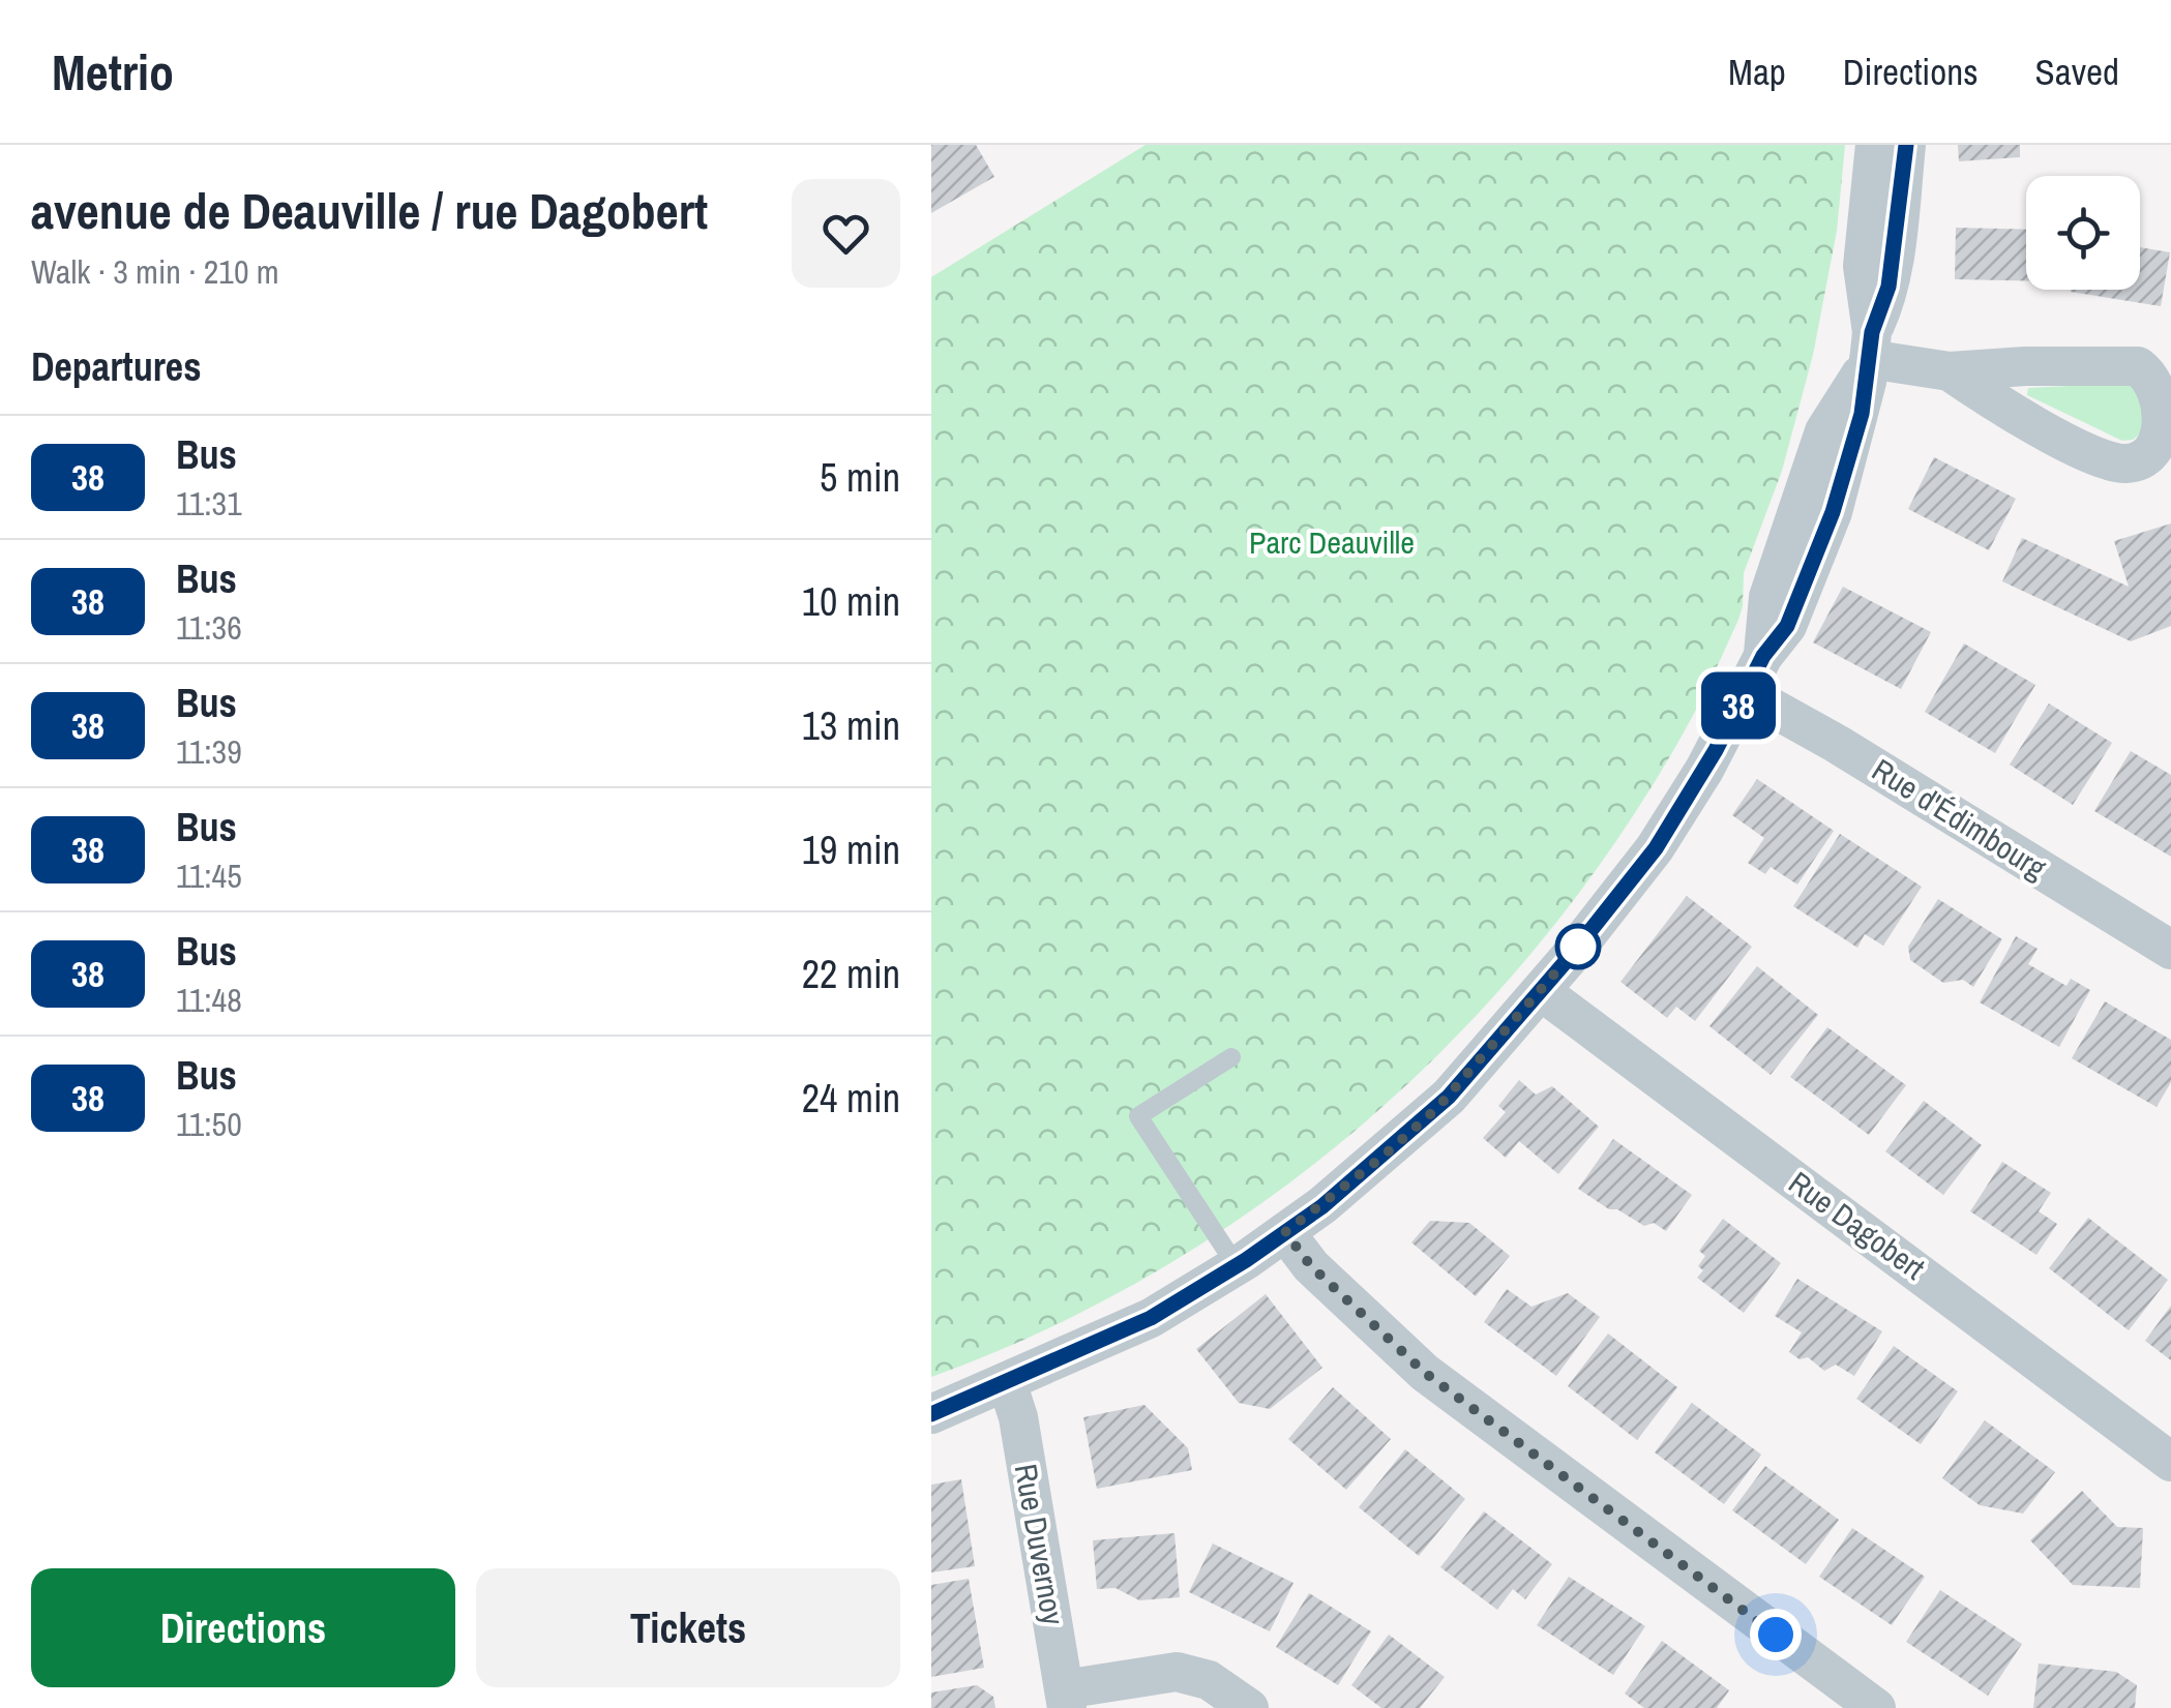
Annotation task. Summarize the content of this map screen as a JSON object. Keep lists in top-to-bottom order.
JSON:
{
  "streets": {
    "street": ["Rue d'Édimbourg", "Rue Dagobert", "Rue Duvernoy"]
  },
  "parks": ["Parc Deauville"],
  "lines": ["bus line 38"],
  "page": {
    "header": "Metrio",
    "nav": ["Map", "Directions", "Saved"],
    "heading": [
      ["avenue de Deauville / rue Dagobert", "Walk · 3 min · 210 m"],
      "Departures"
    ],
    "on_map": "38",
    "list": [
      {
        "mark": "38",
        "name": "Bus",
        "note": "11:31",
        "value": "5 min"
      },
      {
        "mark": "38",
        "name": "Bus",
        "note": "11:36",
        "value": "10 min"
      },
      {
        "mark": "38",
        "name": "Bus",
        "note": "11:39",
        "value": "13 min"
      },
      {
        "mark": "38",
        "name": "Bus",
        "note": "11:45",
        "value": "19 min"
      },
      {
        "mark": "38",
        "name": "Bus",
        "note": "11:48",
        "value": "22 min"
      },
      {
        "mark": "38",
        "name": "Bus",
        "note": "11:50",
        "value": "24 min"
      }
    ],
    "buttons": ["Directions", "Tickets"]
  }
}
